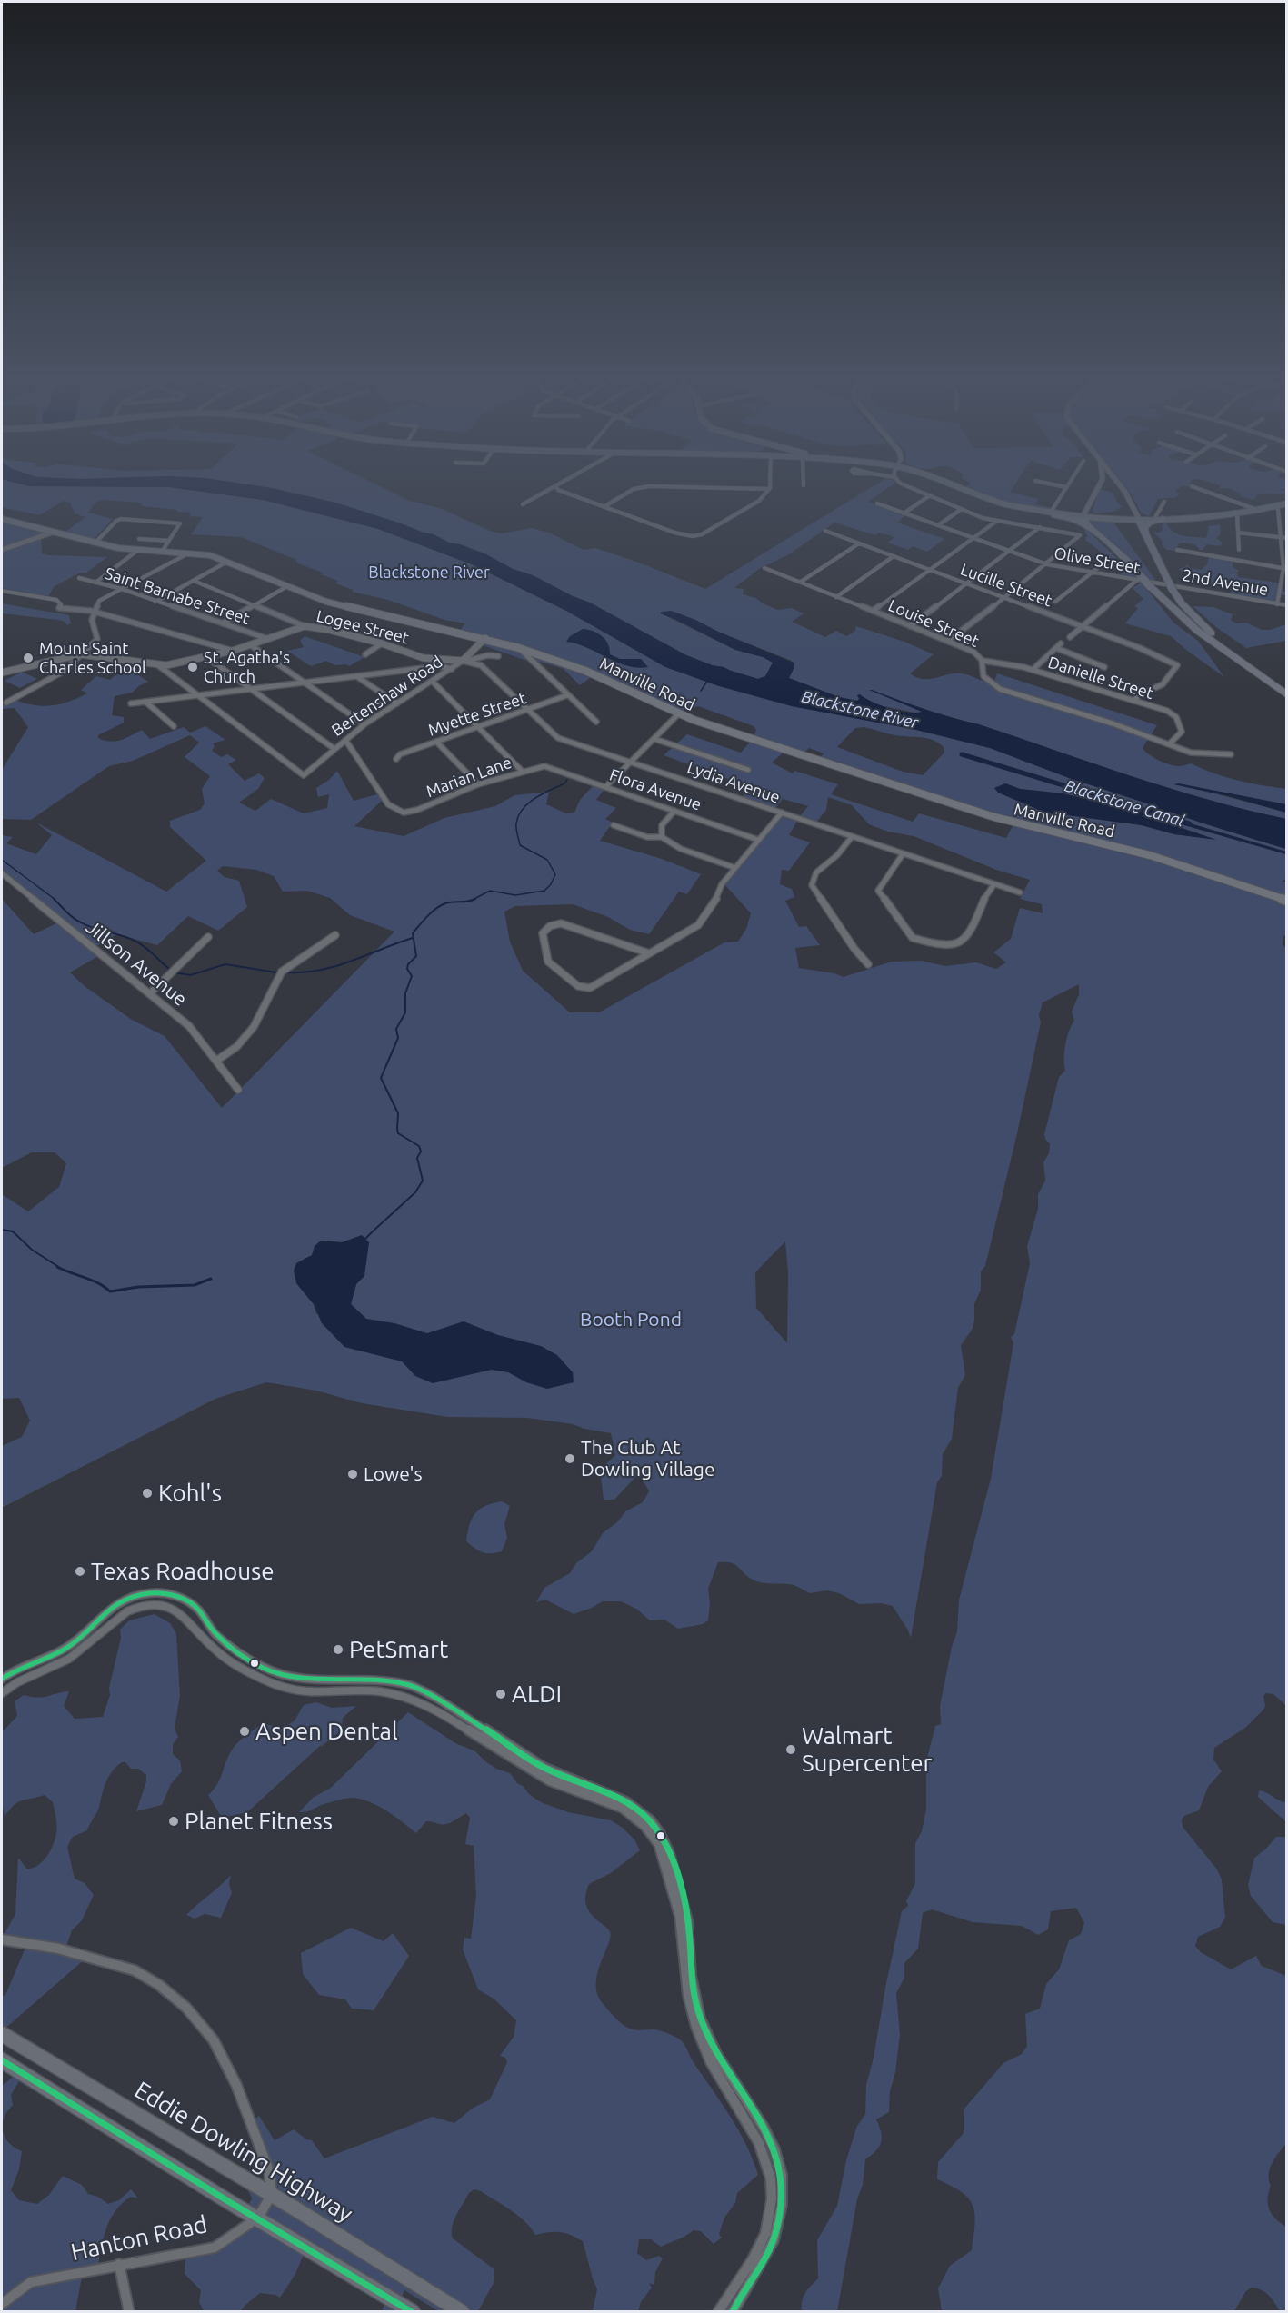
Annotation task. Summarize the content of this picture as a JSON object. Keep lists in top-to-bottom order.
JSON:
{
  "streets": {
    "main road": ["Manville Road", "Eddie Dowling Highway"],
    "street": [
      "Olive Street",
      "2nd Avenue",
      "Lucille Street",
      "Saint Barnabe Street",
      "Louise Street",
      "Logee Street",
      "Danielle Street",
      "Bertenshaw Road",
      "Myette Street",
      "Marian Lane",
      "Lydia Avenue",
      "Flora Avenue",
      "Jillson Avenue",
      "Hanton Road"
    ]
  },
  "crossings": [
    ["Olive Street", "2nd Avenue"],
    ["Lucille Street", "Danielle Street"],
    ["Saint Barnabe Street", "Logee Street"],
    ["Louise Street", "Danielle Street"],
    ["Logee Street", "Bertenshaw Road"],
    ["Logee Street", "Lydia Avenue"],
    ["Manville Road", "Bertenshaw Road"],
    ["Bertenshaw Road", "Marian Lane"],
    ["Bertenshaw Road", "Lydia Avenue"],
    ["Myette Street", "Lydia Avenue"],
    ["Marian Lane", "Flora Avenue"],
    ["Eddie Dowling Highway", "Hanton Road"]
  ],
  "water": ["Blackstone River", "Blackstone Canal"],
  "parks": ["Blackstone River", "Booth Pond"],
  "places": [
    "Mount Saint Charles School",
    "St. Agatha's Church",
    "The Club At Dowling Village",
    "Lowe's",
    "Kohl's",
    "Texas Roadhouse",
    "PetSmart",
    "ALDI",
    "Aspen Dental",
    "Walmart Supercenter",
    "Planet Fitness"
  ]
}
